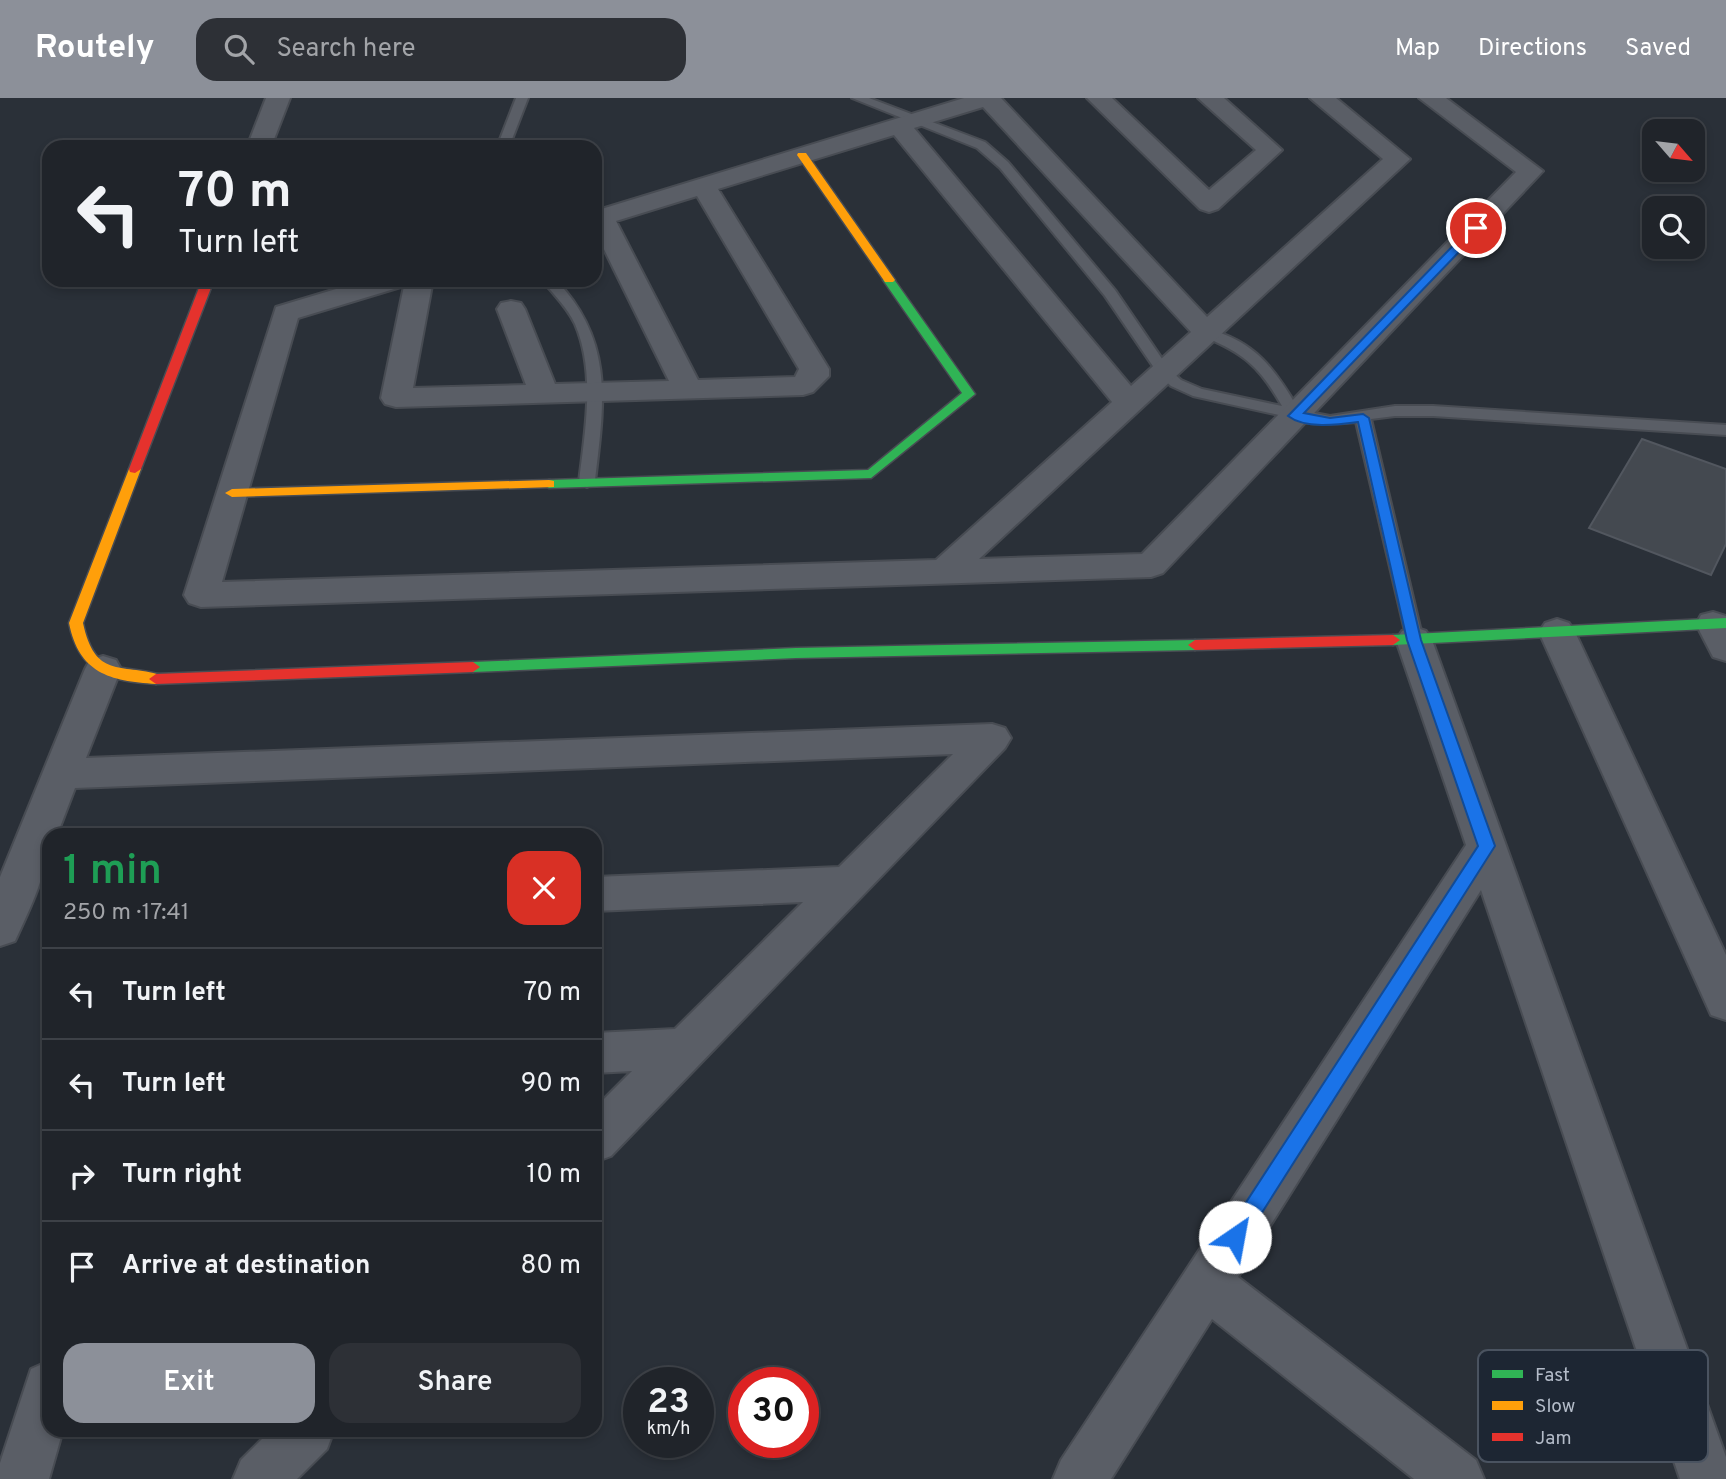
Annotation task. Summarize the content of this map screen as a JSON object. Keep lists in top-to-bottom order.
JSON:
{
  "legend": ["Fast", "Slow", "Jam"],
  "north": "bottom right",
  "page": {
    "header": "Routely",
    "search": "Search here",
    "nav": ["Map", "Directions", "Saved"],
    "turn": ["70 m", "Turn left"],
    "heading": ["1 min", "250 m · 17:41"],
    "list": [
      {
        "name": "Turn left",
        "value": "70 m"
      },
      {
        "name": "Turn left",
        "value": "90 m"
      },
      {
        "name": "Turn right",
        "value": "10 m"
      },
      {
        "name": "Arrive at destination",
        "value": "80 m"
      }
    ],
    "buttons": ["Exit", "Share"],
    "speed": "23 km/h",
    "limit": "30"
  }
}
